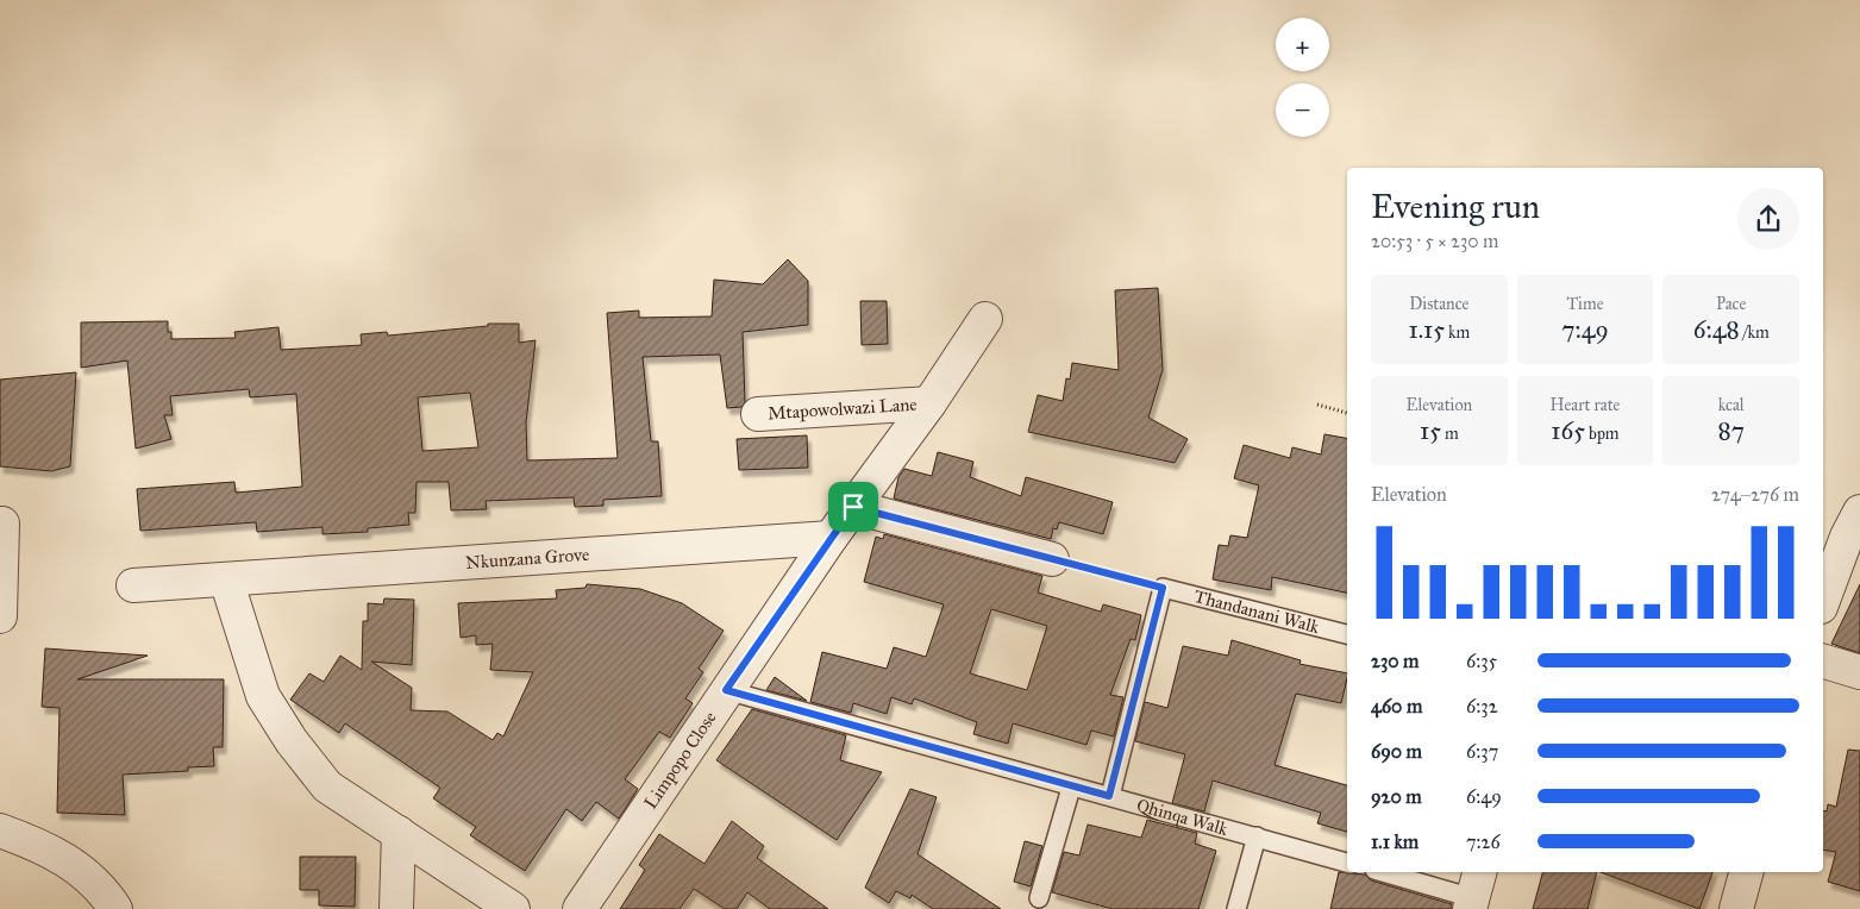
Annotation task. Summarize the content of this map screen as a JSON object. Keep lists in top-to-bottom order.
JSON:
{
  "streets": {
    "street": ["Mtapowolwazi Lane", "Nkunzana Grove", "Limpopo Close"],
    "lane": ["Thandanani Walk", "Qhinqa Walk"]
  },
  "crossings": [
    ["Mtapowolwazi Lane", "Limpopo Close"],
    ["Nkunzana Grove", "Limpopo Close"],
    ["Limpopo Close", "Qhinqa Walk"]
  ],
  "page": {
    "map_buttons": ["+", "−"],
    "heading": ["Evening run", "20:53 · 5 × 230 m"],
    "stats": [
      ["Distance", "1.15 km"],
      ["Time", "7:49"],
      ["Pace", "6:48 /km"],
      ["Elevation", "15 m"],
      ["Heart rate", "165 bpm"],
      ["kcal", "87"]
    ],
    "chart": ["Elevation", "274–276 m"],
    "list": [
      {
        "name": "230 m",
        "note": "6:35"
      },
      {
        "name": "460 m",
        "note": "6:32"
      },
      {
        "name": "690 m",
        "note": "6:37"
      },
      {
        "name": "920 m",
        "note": "6:49"
      },
      {
        "name": "1.1 km",
        "note": "7:26"
      }
    ]
  }
}
